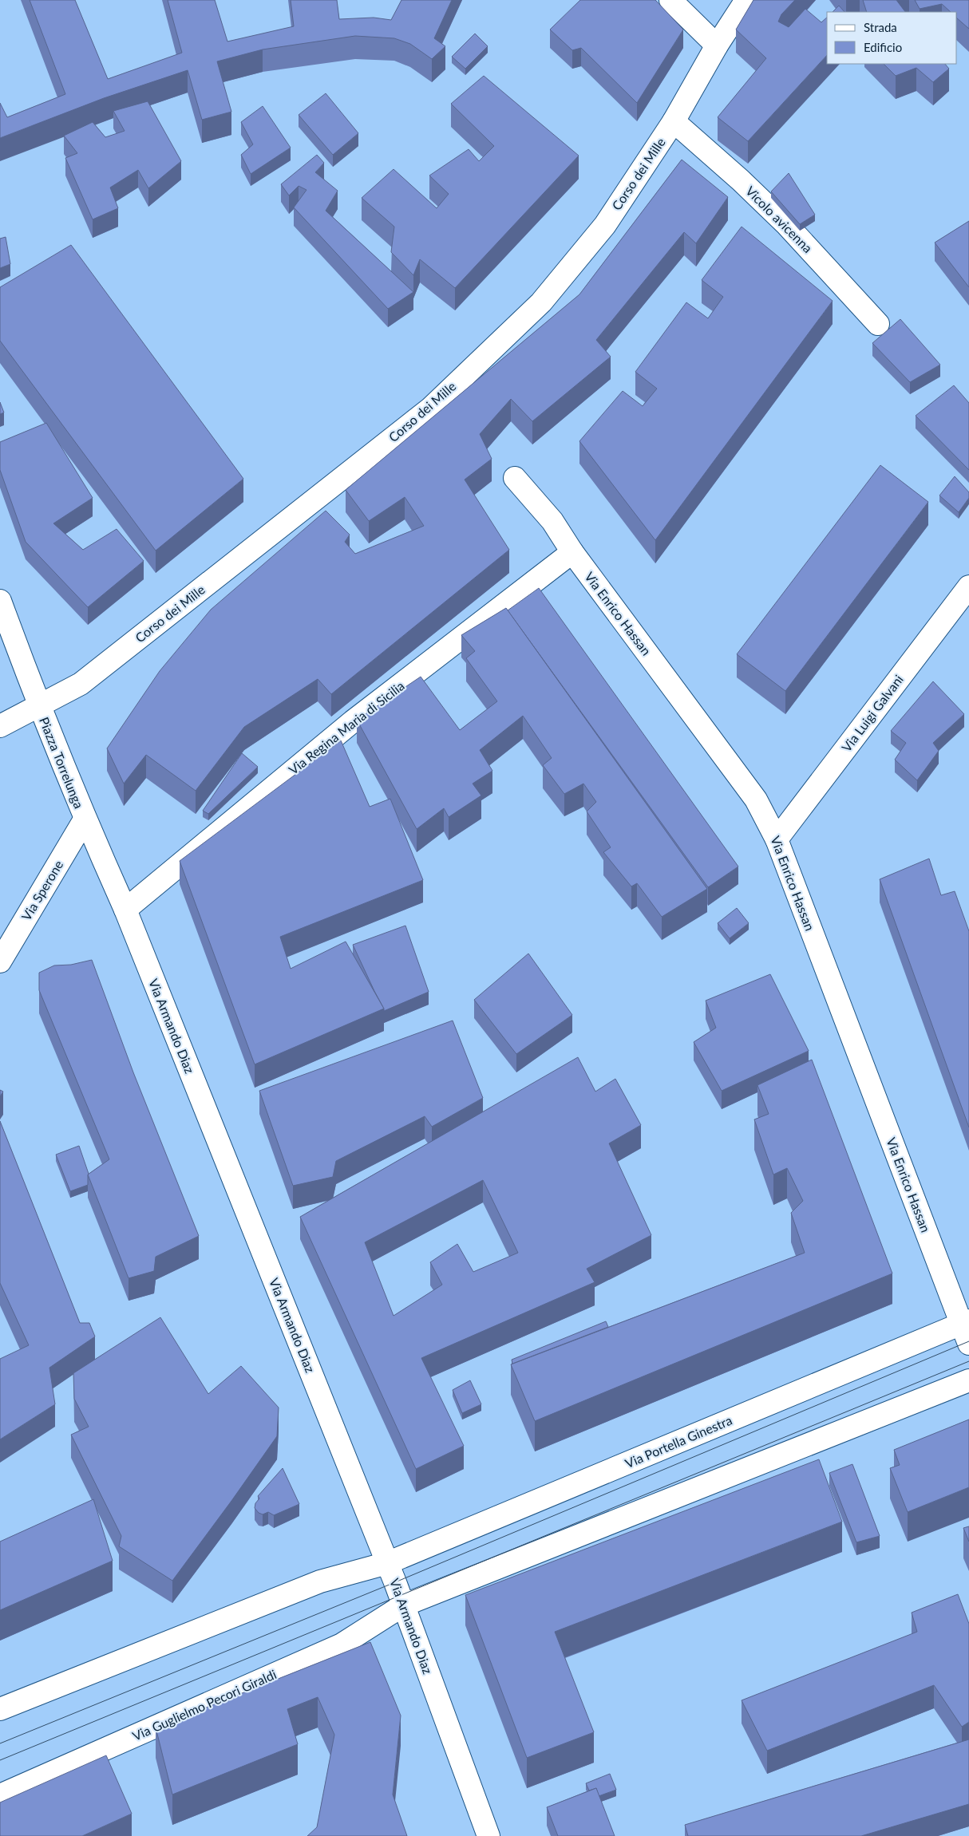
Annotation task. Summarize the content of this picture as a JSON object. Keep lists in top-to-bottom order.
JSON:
{
  "streets": {
    "street": [
      "Corso dei Mille",
      "Vicolo avicenna",
      "Via Enrico Hassan",
      "Via Luigi Galvani",
      "Via Regina Maria di Sicilia",
      "Piazza Torrelunga",
      "Via Sperone",
      "Via Armando Diaz",
      "Via Portella Ginestra",
      "Via Guglielmo Pecori Giraldi"
    ]
  },
  "crossings": [
    ["Corso dei Mille", "Vicolo avicenna"],
    ["Corso dei Mille", "Piazza Torrelunga"],
    ["Via Enrico Hassan", "Via Luigi Galvani"],
    ["Via Enrico Hassan", "Via Regina Maria di Sicilia"],
    ["Via Enrico Hassan", "Via Portella Ginestra"],
    ["Via Regina Maria di Sicilia", "Via Armando Diaz"],
    ["Piazza Torrelunga", "Via Sperone"],
    ["Piazza Torrelunga", "Via Armando Diaz"],
    ["Via Sperone", "Via Armando Diaz"],
    ["Via Armando Diaz", "Via Portella Ginestra"],
    ["Via Armando Diaz", "Via Guglielmo Pecori Giraldi"]
  ],
  "legend": ["Strada", "Edificio"]
}
